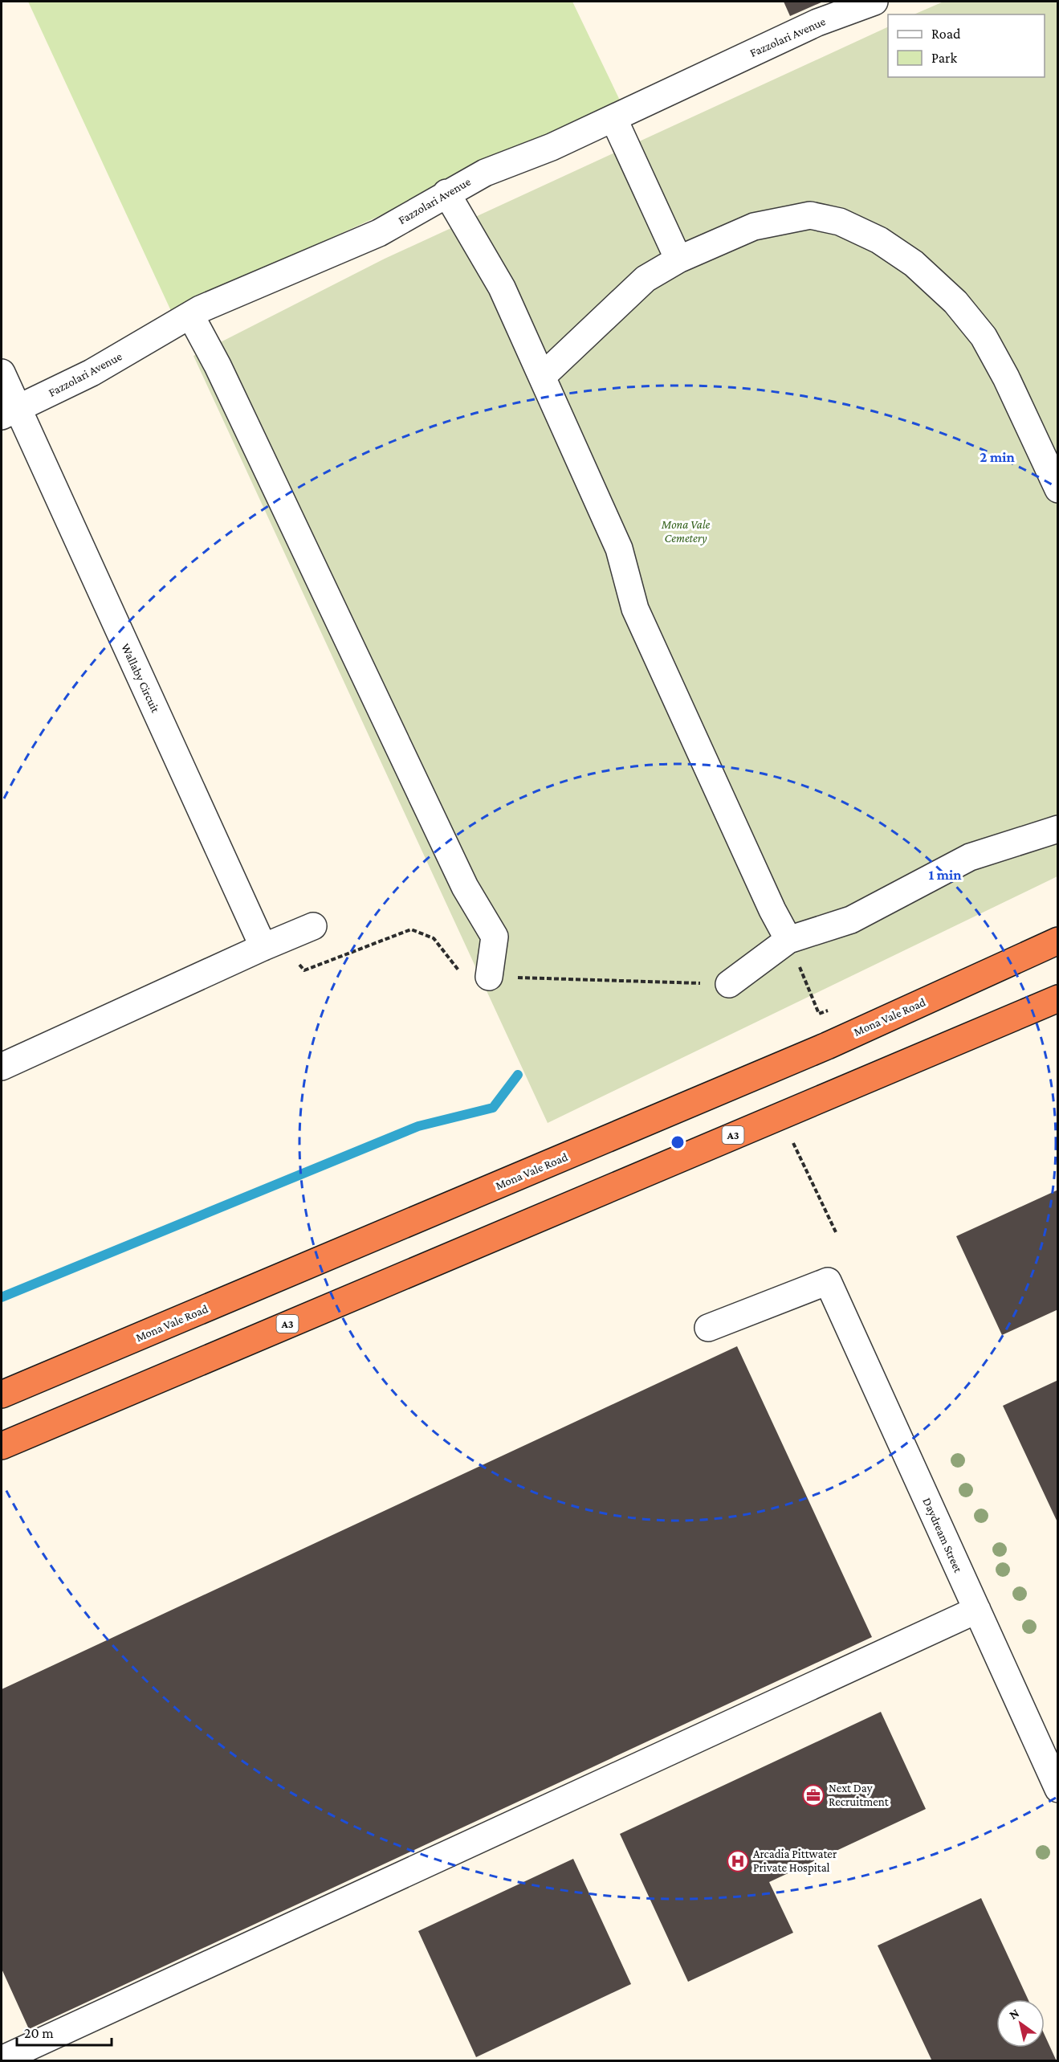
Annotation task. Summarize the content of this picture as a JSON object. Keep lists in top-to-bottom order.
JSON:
{
  "streets": {
    "highway": ["Mona Vale Road", "A3"],
    "street": ["Fazzolari Avenue", "Wallaby Circuit", "Daydream Street"]
  },
  "crossings": [
    ["Fazzolari Avenue", "Wallaby Circuit"]
  ],
  "parks": ["Mona Vale Cemetery"],
  "places": {
    "office": ["Next Day Recruitment"],
    "hospital": ["Arcadia Pittwater Private Hospital"]
  },
  "legend": ["Road", "Park"],
  "scale_bar": "20 m",
  "north": "top left",
  "rings": ["2 min", "1 min"]
}
